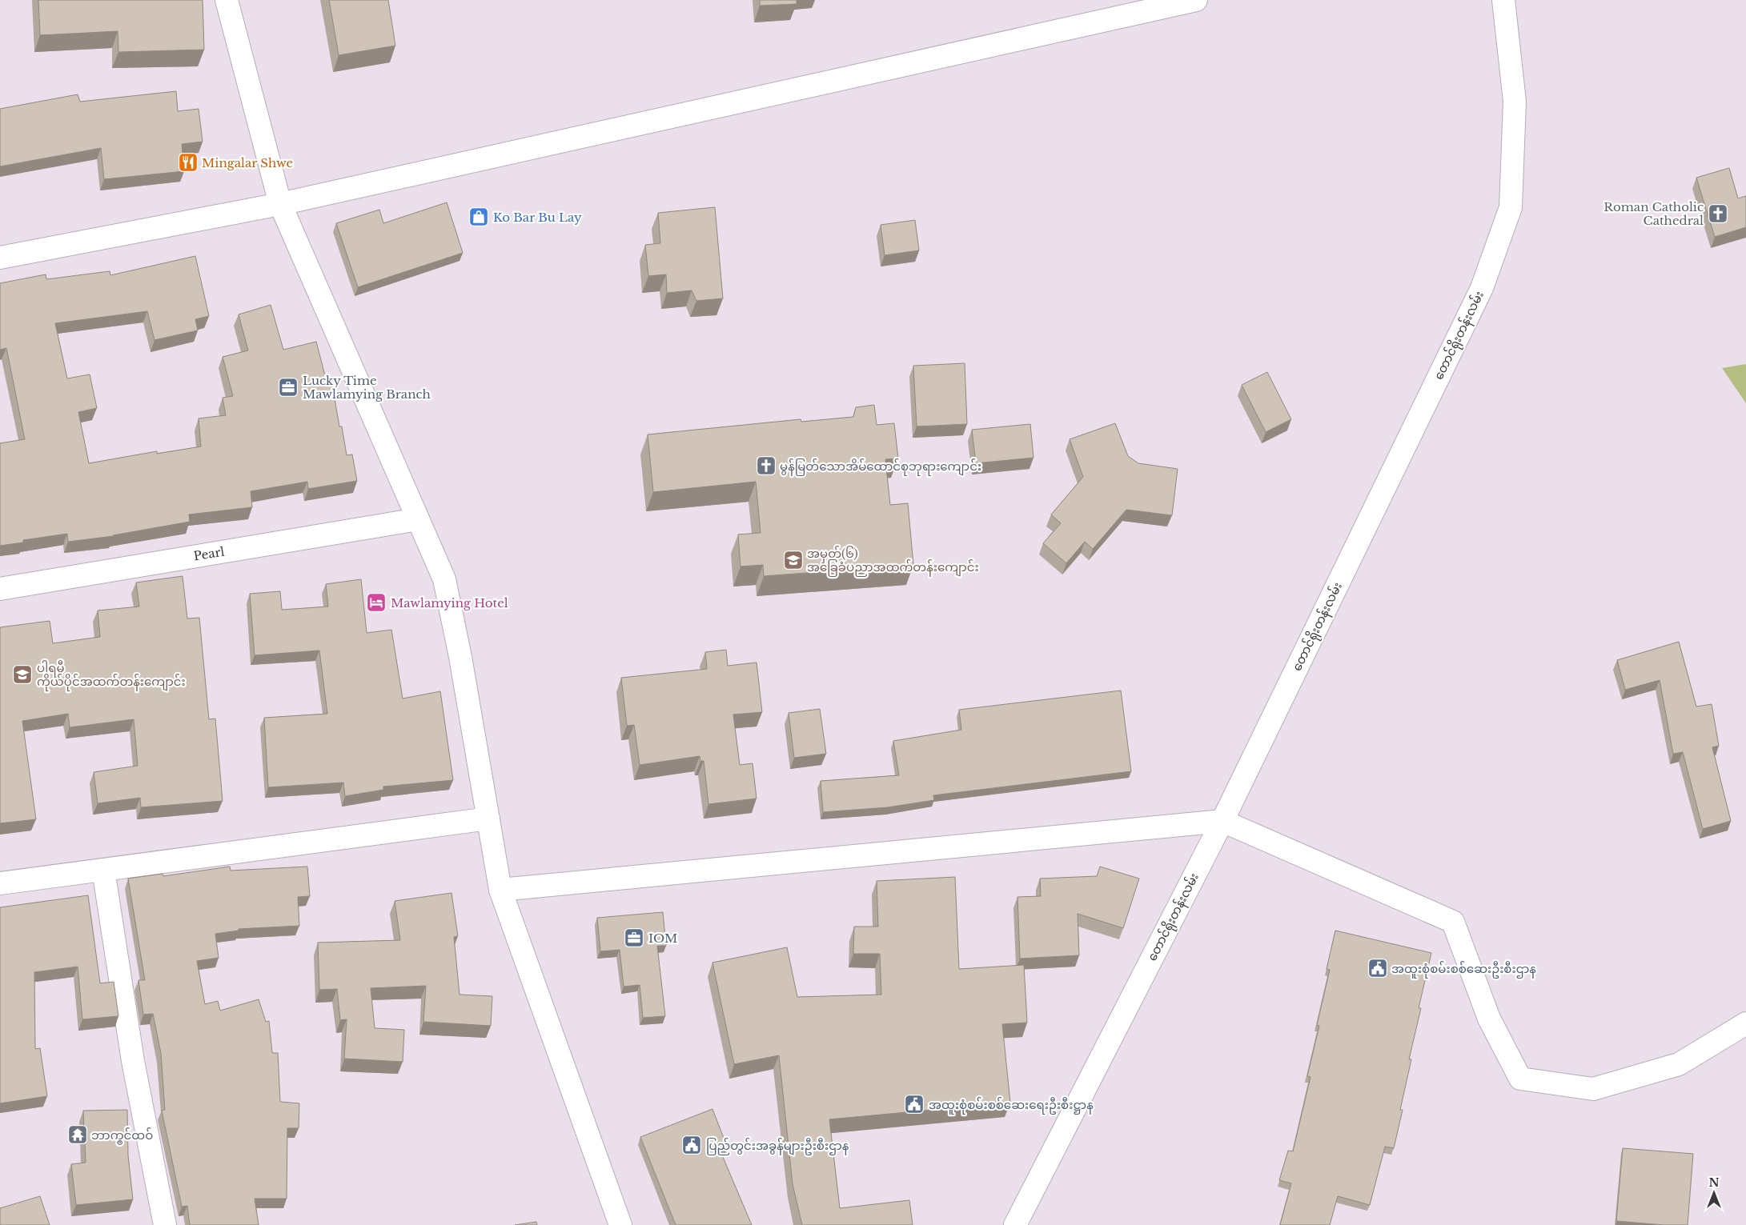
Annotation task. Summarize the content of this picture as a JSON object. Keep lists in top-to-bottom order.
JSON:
{
  "streets": {
    "street": ["တောင်ရိုးတန်းလမ်း", "Pearl"]
  },
  "places": {
    "restaurant": ["Mingalar Shwe"],
    "church": ["Roman Catholic Cathedral", "မွန်မြတ်သောအိမ်ထောင်စုဘုရားကျောင်း"],
    "shop": ["Ko Bar Bu Lay"],
    "office": ["Lucky Time Mawlamying Branch", "IOM"],
    "school or university": ["အမှတ်(၆) အခြေခံပညာအထက်တန်းကျောင်း", "ပါရမီ ကိုယ်ပိုင်အထက်တန်းကျောင်း"],
    "hotel": ["Mawlamying Hotel"],
    "public building": ["အထူးစုံစမ်းစစ်ဆေးဦးစီးဌာန", "အထူးစုံစမ်းစစ်ဆေးရေးဦးစီးဋ္ဌာန", "ပြည်တွင်းအခွန်များဦးစီးဌာန"],
    "temple": ["ဘာက္ၜၚ်ထဝ်"]
  },
  "north": "top"
}
